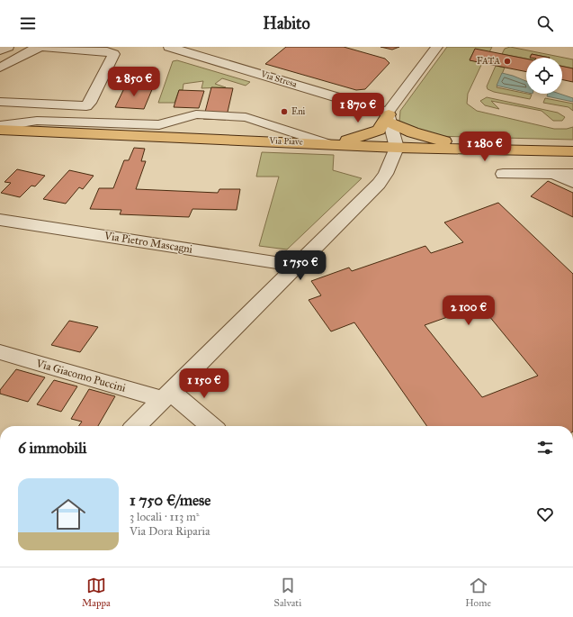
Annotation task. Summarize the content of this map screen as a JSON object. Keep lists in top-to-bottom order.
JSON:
{
  "streets": {
    "main road": ["Via Piave"],
    "street": ["Via Stresa", "Via Pietro Mascagni", "Via Giacomo Puccini"]
  },
  "places": ["FATA", "Eni"],
  "page": {
    "header": "Habito",
    "price": [
      "2 850 €",
      "1 870 €",
      "1 280 €",
      "1 750 €",
      "2 100 €",
      "1 150 €"
    ],
    "heading": "6 immobili",
    "list": [
      {
        "name": "1 750 €/mese",
        "note": "3 locali · 113 m² · Via Dora Riparia"
      }
    ],
    "tabs": ["Mappa", "Salvati", "Home"]
  }
}
